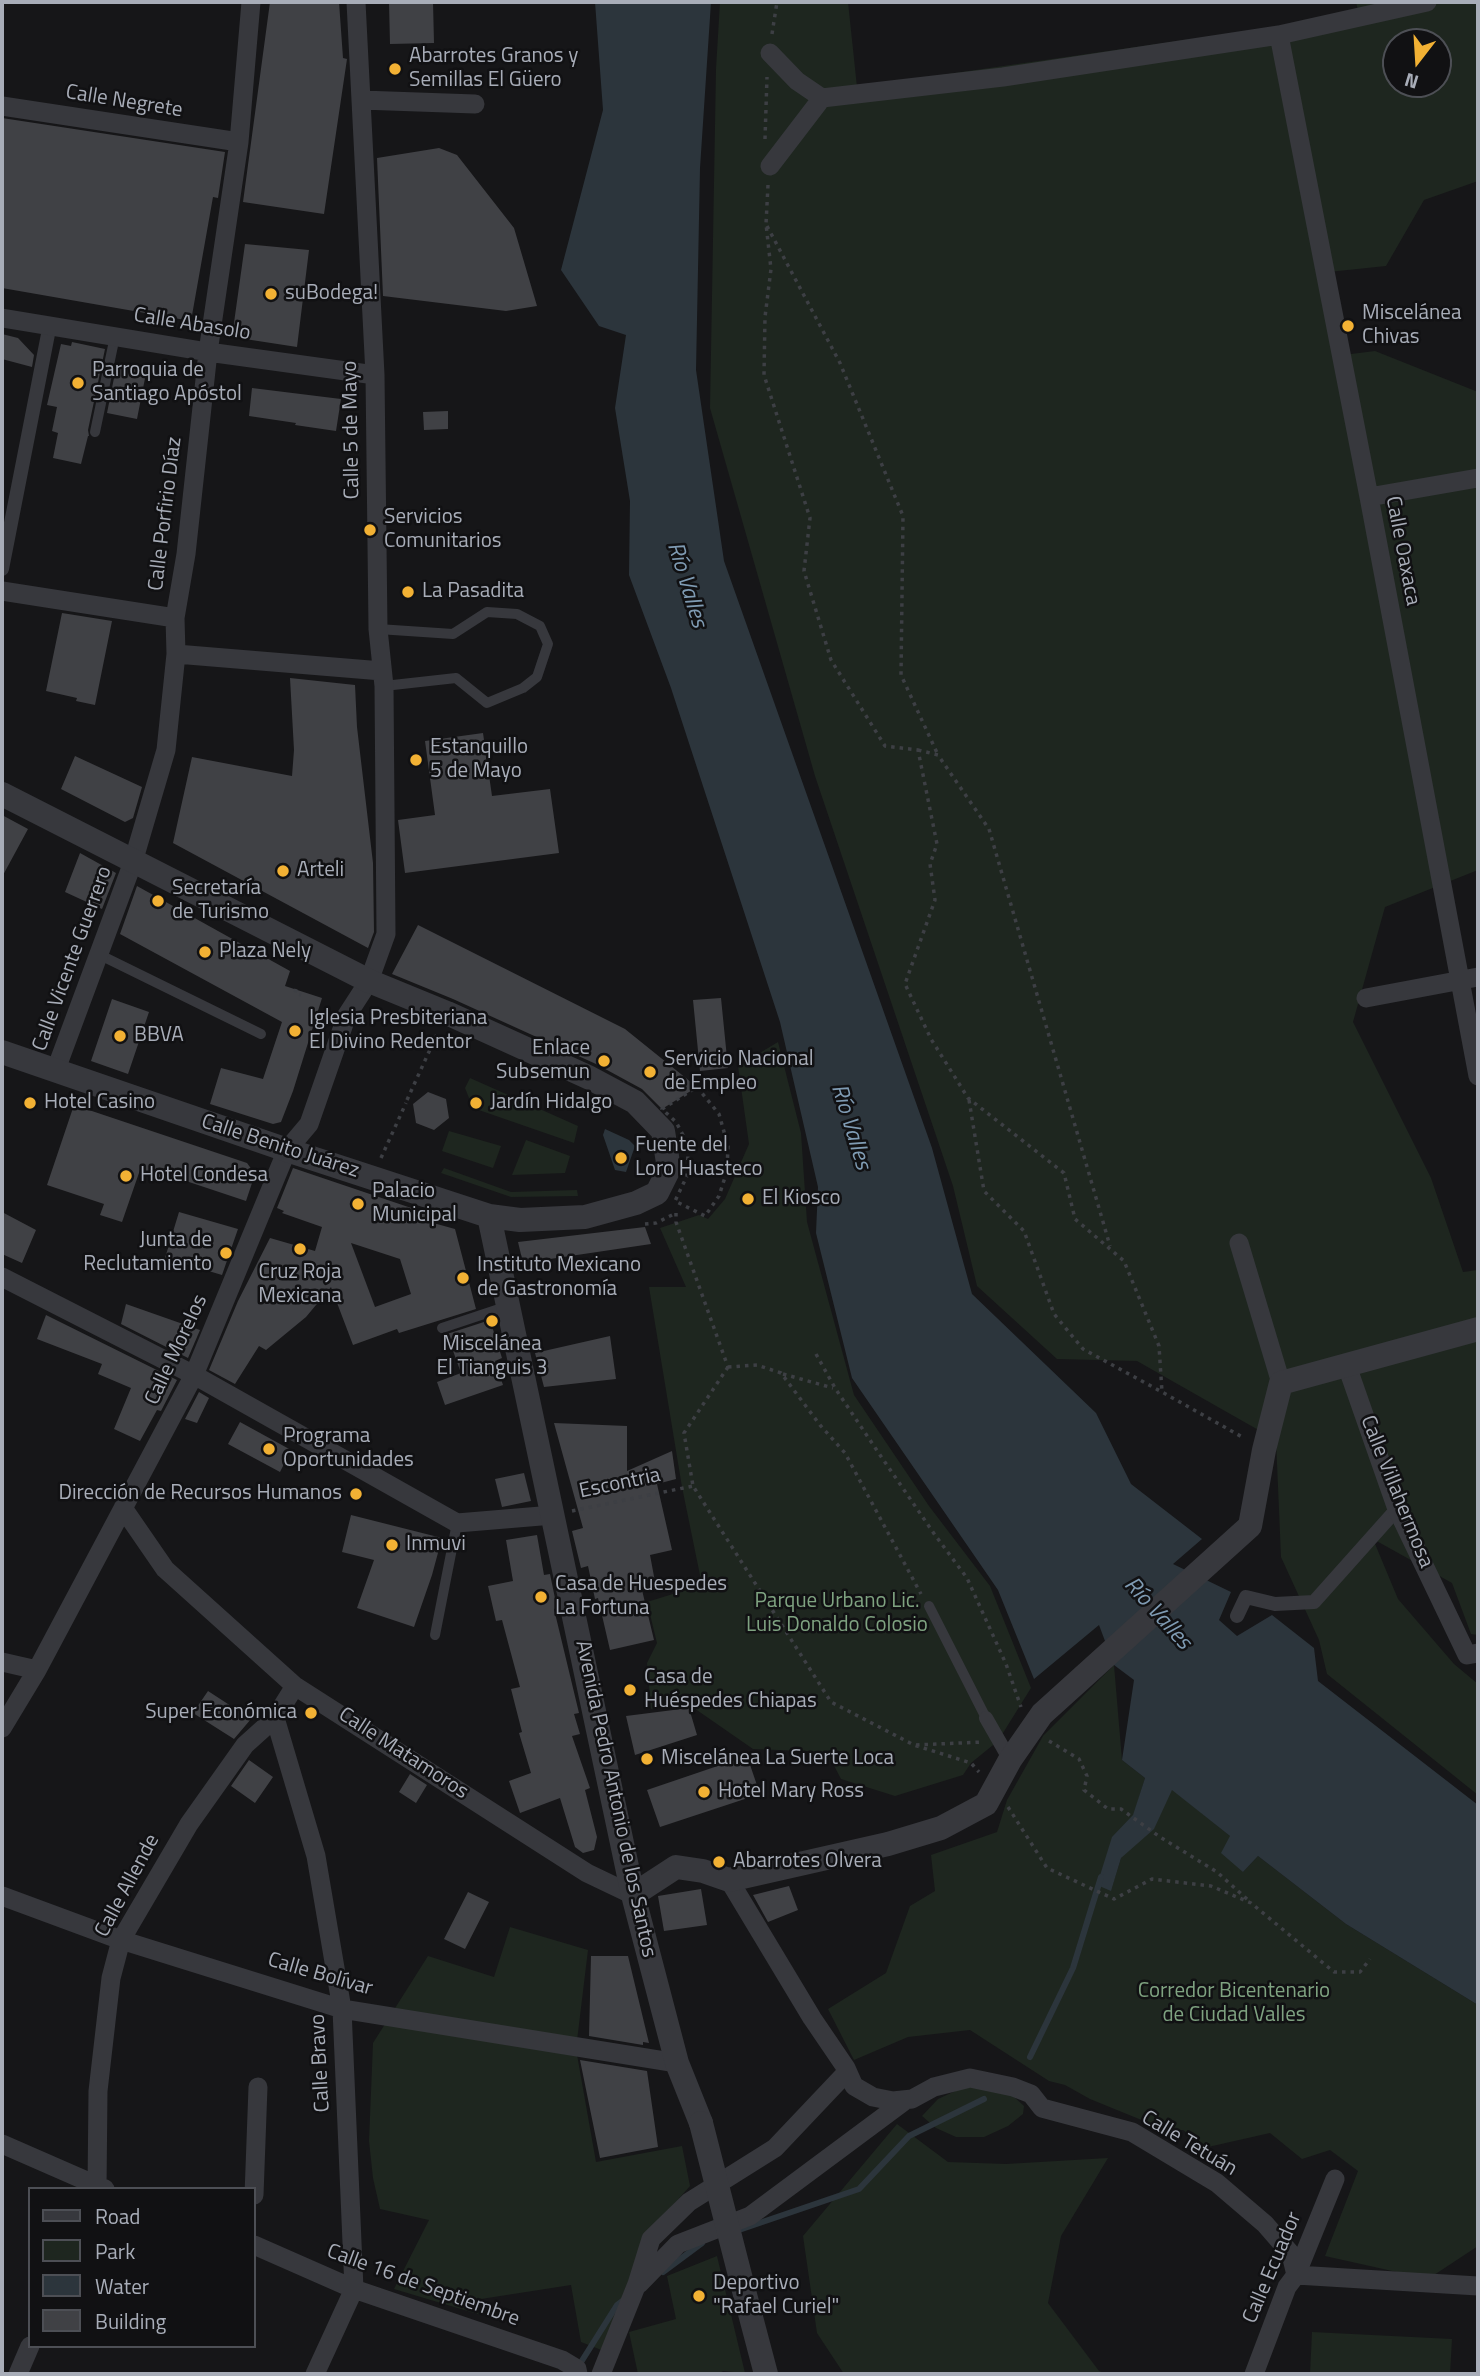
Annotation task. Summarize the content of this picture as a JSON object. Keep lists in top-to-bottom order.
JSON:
{
  "streets": {
    "street": [
      "Calle Negrete",
      "Calle Abasolo",
      "Calle 5 de Mayo",
      "Calle Porfirio Díaz",
      "Calle Oaxaca",
      "Calle Vicente Guerrero",
      "Calle Benito Juárez",
      "Calle Morelos",
      "Calle Villahermosa",
      "Calle Matamoros",
      "Avenida Pedro Antonio de los Santos",
      "Calle Allende",
      "Calle Bolívar",
      "Calle Bravo",
      "Calle Tetuán",
      "Calle Ecuador",
      "Calle 16 de Septiembre"
    ],
    "path": ["Escontria"]
  },
  "crossings": [
    ["Calle Negrete", "Calle Porfirio Díaz"],
    ["Calle Abasolo", "Calle 5 de Mayo"],
    ["Calle Abasolo", "Calle Porfirio Díaz"],
    ["Calle 5 de Mayo", "Calle Benito Juárez"],
    ["Calle 5 de Mayo", "Calle Morelos"],
    ["Calle Porfirio Díaz", "Calle Vicente Guerrero"],
    ["Calle Vicente Guerrero", "Calle Benito Juárez"],
    ["Calle Benito Juárez", "Calle Morelos"],
    ["Calle Benito Juárez", "Avenida Pedro Antonio de los Santos"],
    ["Calle Morelos", "Calle Matamoros"],
    ["Escontria", "Avenida Pedro Antonio de los Santos"],
    ["Calle Matamoros", "Avenida Pedro Antonio de los Santos"],
    ["Calle Matamoros", "Calle Allende"],
    ["Avenida Pedro Antonio de los Santos", "Calle Bolívar"],
    ["Calle Allende", "Calle Bolívar"],
    ["Calle Allende", "Calle Bravo"],
    ["Calle Bolívar", "Calle Bravo"],
    ["Calle Bravo", "Calle 16 de Septiembre"],
    ["Calle Tetuán", "Calle Ecuador"]
  ],
  "water": ["Río Valles"],
  "parks": ["Parque Urbano Lic. Luis Donaldo Colosio", "Corredor Bicentenario de Ciudad Valles"],
  "places": [
    "Abarrotes Granos y Semillas El Güero",
    "suBodega!",
    "Miscelánea Chivas",
    "Parroquia de Santiago Apóstol",
    "Servicios Comunitarios",
    "La Pasadita",
    "Estanquillo 5 de Mayo",
    "Arteli",
    "Secretaría de Turismo",
    "Plaza Nely",
    "Iglesia Presbiteriana El Divino Redentor",
    "BBVA",
    "Enlace Subsemun",
    "Servicio Nacional de Empleo",
    "Hotel Casino",
    "Jardín Hidalgo",
    "Fuente del Loro Huasteco",
    "Hotel Condesa",
    "El Kiosco",
    "Palacio Municipal",
    "Cruz Roja Mexicana",
    "Junta de Reclutamiento",
    "Instituto Mexicano de Gastronomía",
    "Miscelánea El Tianguis 3",
    "Programa Oportunidades",
    "Dirección de Recursos Humanos",
    "Inmuvi",
    "Casa de Huespedes La Fortuna",
    "Casa de Huéspedes Chiapas",
    "Super Económica",
    "Miscelánea La Suerte Loca",
    "Hotel Mary Ross",
    "Abarrotes Olvera",
    "Deportivo \"Rafael Curiel\""
  ],
  "legend": [
    "Road",
    "Park",
    "Water",
    "Building"
  ],
  "north": "bottom"
}
